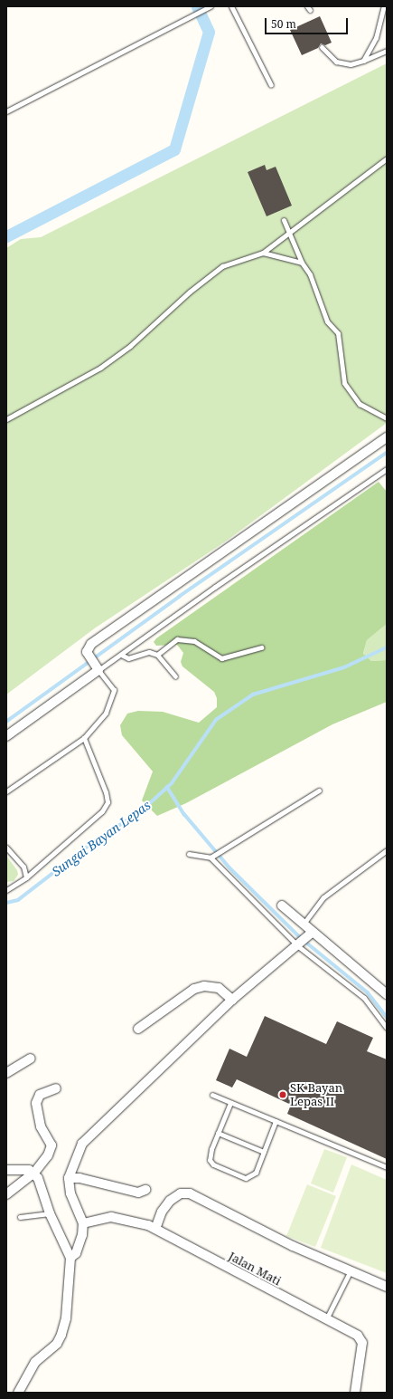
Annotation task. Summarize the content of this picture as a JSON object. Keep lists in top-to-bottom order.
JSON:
{
  "streets": {
    "street": ["Jalan Mati"]
  },
  "water": ["Sungai Bayan Lepas"],
  "places": ["SK Bayan Lepas II"],
  "scale_bar": "50 m"
}
